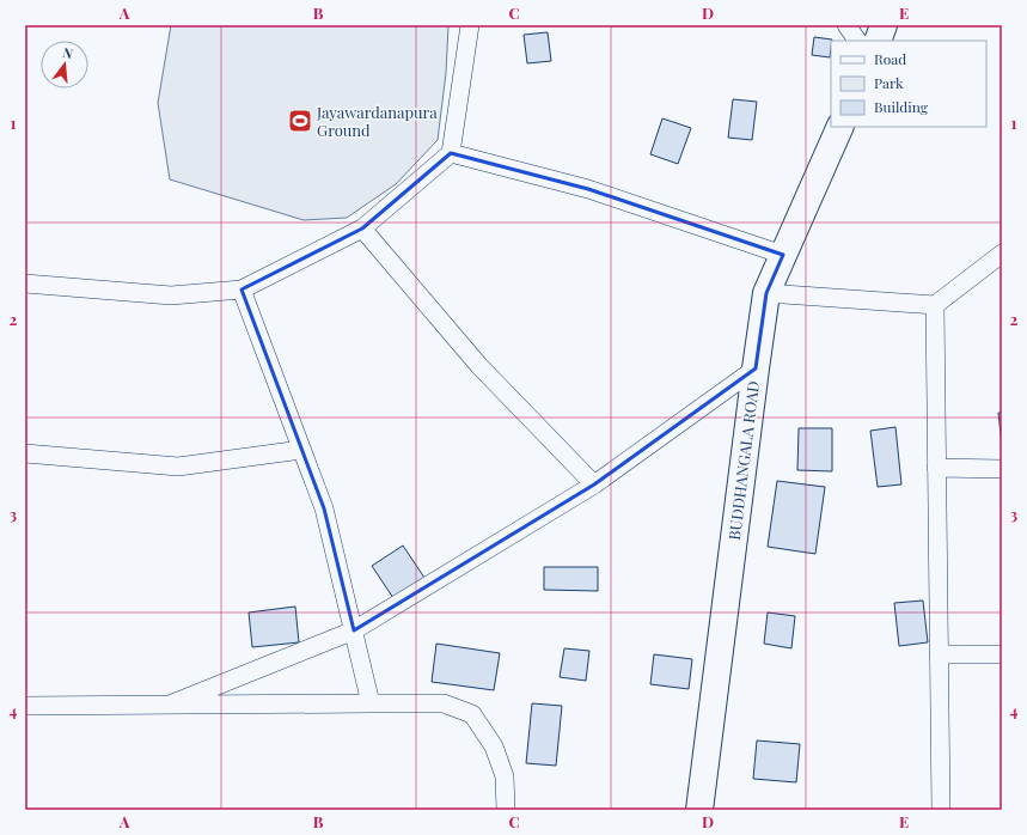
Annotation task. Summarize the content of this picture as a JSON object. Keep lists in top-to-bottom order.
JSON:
{
  "streets": {
    "main road": ["BUDDHANGALA ROAD"]
  },
  "places": {
    "sports": ["Jayawardanapura Ground"]
  },
  "legend": ["Road", "Park", "Building"],
  "north": "top",
  "grid": {
    "columns": [
      "A",
      "B",
      "C",
      "D",
      "E"
    ],
    "rows": [
      "1",
      "2",
      "3",
      "4"
    ]
  }
}
